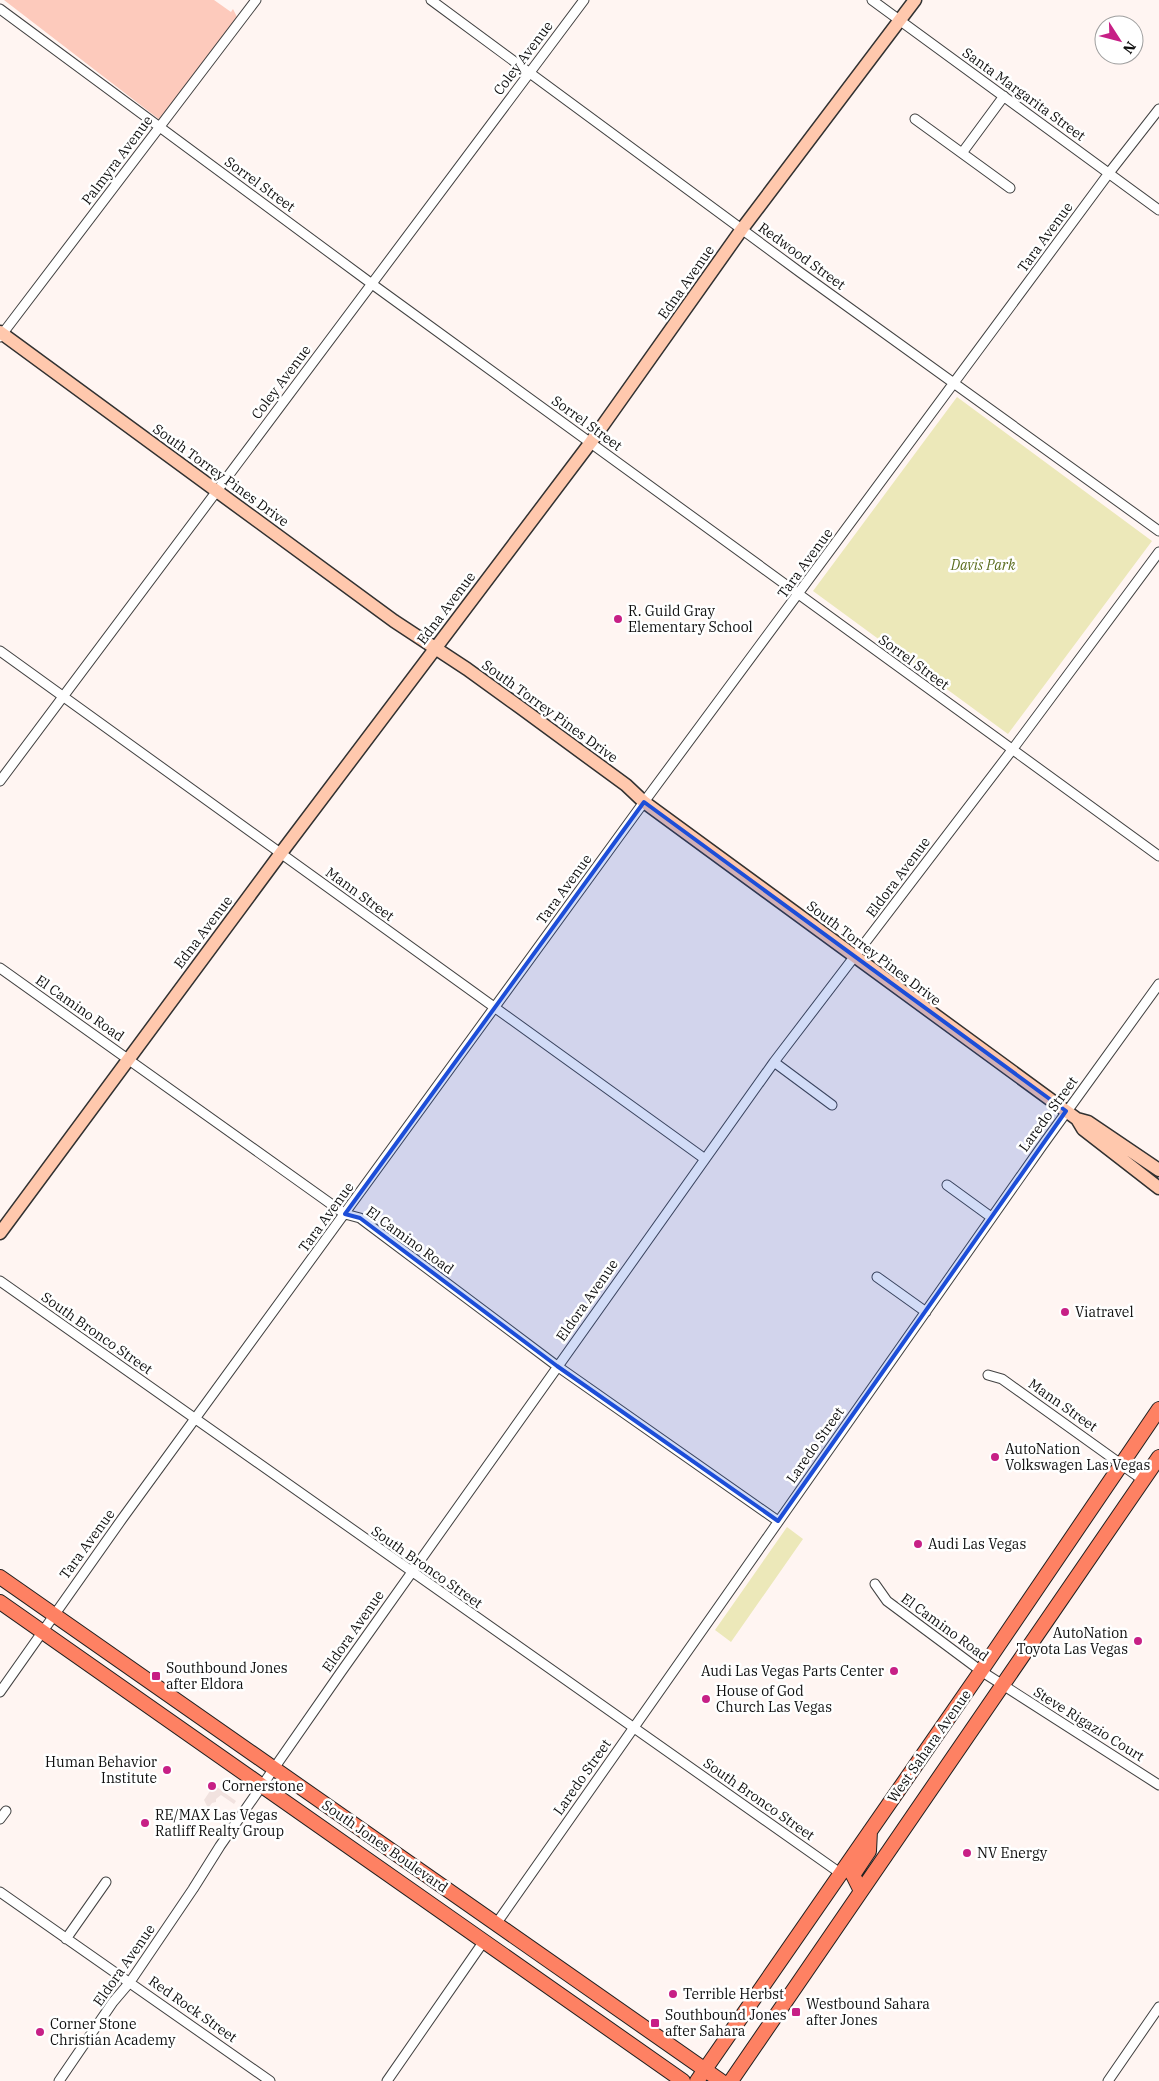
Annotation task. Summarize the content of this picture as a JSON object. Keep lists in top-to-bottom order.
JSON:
{
  "streets": {
    "main road": ["West Sahara Avenue", "South Jones Boulevard"],
    "street": [
      "Coley Avenue",
      "Santa Margarita Street",
      "Palmyra Avenue",
      "Sorrel Street",
      "Tara Avenue",
      "Redwood Street",
      "Edna Avenue",
      "South Torrey Pines Drive",
      "Eldora Avenue",
      "Mann Street",
      "El Camino Road",
      "Laredo Street",
      "South Bronco Street",
      "Steve Rigazio Court",
      "Red Rock Street"
    ]
  },
  "crossings": [
    ["Coley Avenue", "Sorrel Street"],
    ["Coley Avenue", "Redwood Street"],
    ["Coley Avenue", "South Torrey Pines Drive"],
    ["Coley Avenue", "Mann Street"],
    ["Santa Margarita Street", "Tara Avenue"],
    ["Santa Margarita Street", "Edna Avenue"],
    ["Palmyra Avenue", "Sorrel Street"],
    ["Palmyra Avenue", "South Torrey Pines Drive"],
    ["Sorrel Street", "Tara Avenue"],
    ["Sorrel Street", "Edna Avenue"],
    ["Sorrel Street", "Eldora Avenue"],
    ["Tara Avenue", "Redwood Street"],
    ["Tara Avenue", "South Torrey Pines Drive"],
    ["Tara Avenue", "Mann Street"],
    ["Tara Avenue", "El Camino Road"],
    ["Tara Avenue", "South Bronco Street"],
    ["Tara Avenue", "South Jones Boulevard"],
    ["Redwood Street", "Edna Avenue"],
    ["Edna Avenue", "South Torrey Pines Drive"],
    ["Edna Avenue", "Mann Street"],
    ["Edna Avenue", "El Camino Road"],
    ["South Torrey Pines Drive", "Eldora Avenue"],
    ["South Torrey Pines Drive", "Laredo Street"],
    ["Eldora Avenue", "Mann Street"],
    ["Eldora Avenue", "El Camino Road"],
    ["Eldora Avenue", "South Bronco Street"],
    ["Eldora Avenue", "South Jones Boulevard"],
    ["Eldora Avenue", "Red Rock Street"],
    ["Mann Street", "West Sahara Avenue"],
    ["El Camino Road", "Laredo Street"],
    ["El Camino Road", "Steve Rigazio Court"],
    ["El Camino Road", "West Sahara Avenue"],
    ["Laredo Street", "South Bronco Street"],
    ["Laredo Street", "South Jones Boulevard"],
    ["South Bronco Street", "West Sahara Avenue"],
    ["Steve Rigazio Court", "West Sahara Avenue"],
    ["West Sahara Avenue", "South Jones Boulevard"]
  ],
  "parks": ["Davis Park"],
  "places": {
    "other": [
      "R. Guild Gray Elementary School",
      "Viatravel",
      "AutoNation Volkswagen Las Vegas",
      "Audi Las Vegas",
      "AutoNation Toyota Las Vegas",
      "Audi Las Vegas Parts Center",
      "House of God Church Las Vegas",
      "Human Behavior Institute",
      "Cornerstone",
      "RE/MAX Las Vegas Ratliff Realty Group",
      "NV Energy",
      "Terrible Herbst",
      "Corner Stone Christian Academy"
    ],
    "transit": ["Southbound Jones after Eldora", "Westbound Sahara after Jones", "Southbound Jones after Sahara"]
  },
  "north": "bottom right"
}
